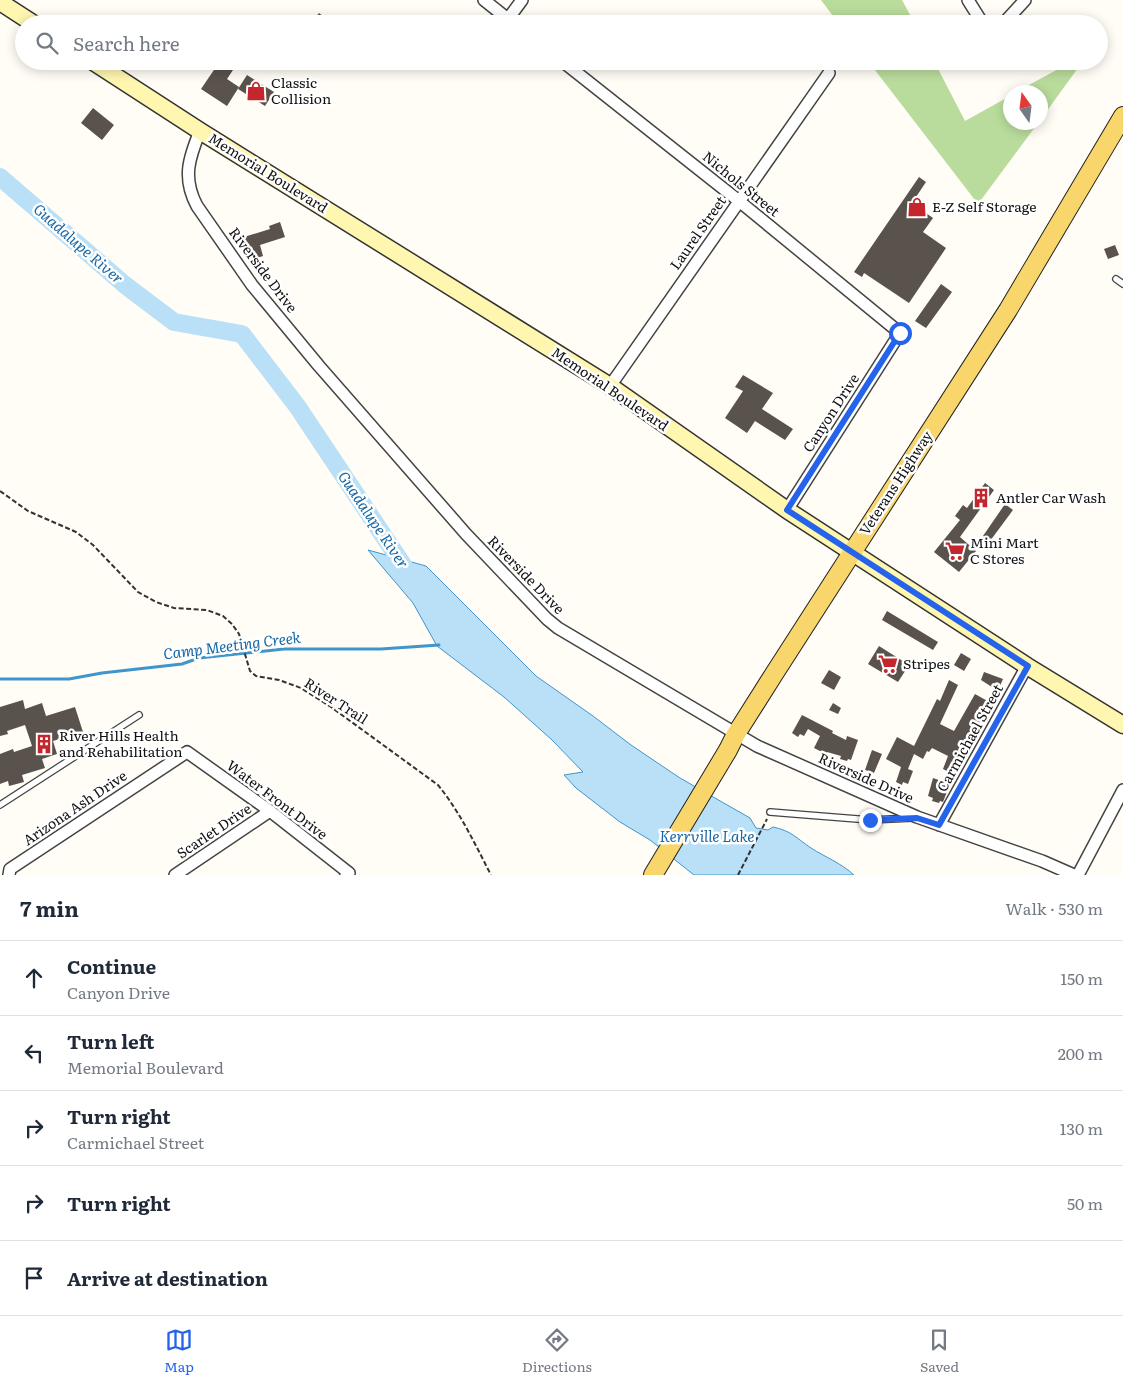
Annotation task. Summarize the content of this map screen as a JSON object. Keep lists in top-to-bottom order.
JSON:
{
  "streets": {
    "main road": ["Memorial Boulevard", "Veterans Highway"],
    "street": [
      "Nichols Street",
      "Laurel Street",
      "Riverside Drive",
      "Canyon Drive",
      "Carmichael Street",
      "Water Front Drive",
      "Arizona Ash Drive",
      "Scarlet Drive"
    ],
    "path": ["River Trail"]
  },
  "crossings": [
    ["Memorial Boulevard", "Laurel Street"],
    ["Memorial Boulevard", "Riverside Drive"],
    ["Memorial Boulevard", "Canyon Drive"],
    ["Memorial Boulevard", "Veterans Highway"],
    ["Memorial Boulevard", "Carmichael Street"],
    ["Nichols Street", "Laurel Street"],
    ["Nichols Street", "Canyon Drive"],
    ["Riverside Drive", "Veterans Highway"],
    ["Riverside Drive", "Carmichael Street"],
    ["Water Front Drive", "Arizona Ash Drive"],
    ["Water Front Drive", "Scarlet Drive"]
  ],
  "water": ["Guadalupe River", "Camp Meeting Creek", "Kerrville Lake"],
  "places": {
    "shop": ["Classic Collision", "E-Z Self Storage"],
    "building": ["Antler Car Wash", "River Hills Health and Rehabilitation"],
    "supermarket": ["Mini Mart C Stores", "Stripes"]
  },
  "north": "top",
  "page": {
    "search": "Search here",
    "heading": ["7 min", "Walk · 530 m"],
    "list": [
      ["Continue", "Canyon Drive", "150 m"],
      ["Turn left", "Memorial Boulevard", "200 m"],
      ["Turn right", "Carmichael Street", "130 m"],
      ["Turn right", "50 m"],
      "Arrive at destination"
    ],
    "nav": ["Map", "Directions", "Saved"]
  }
}
